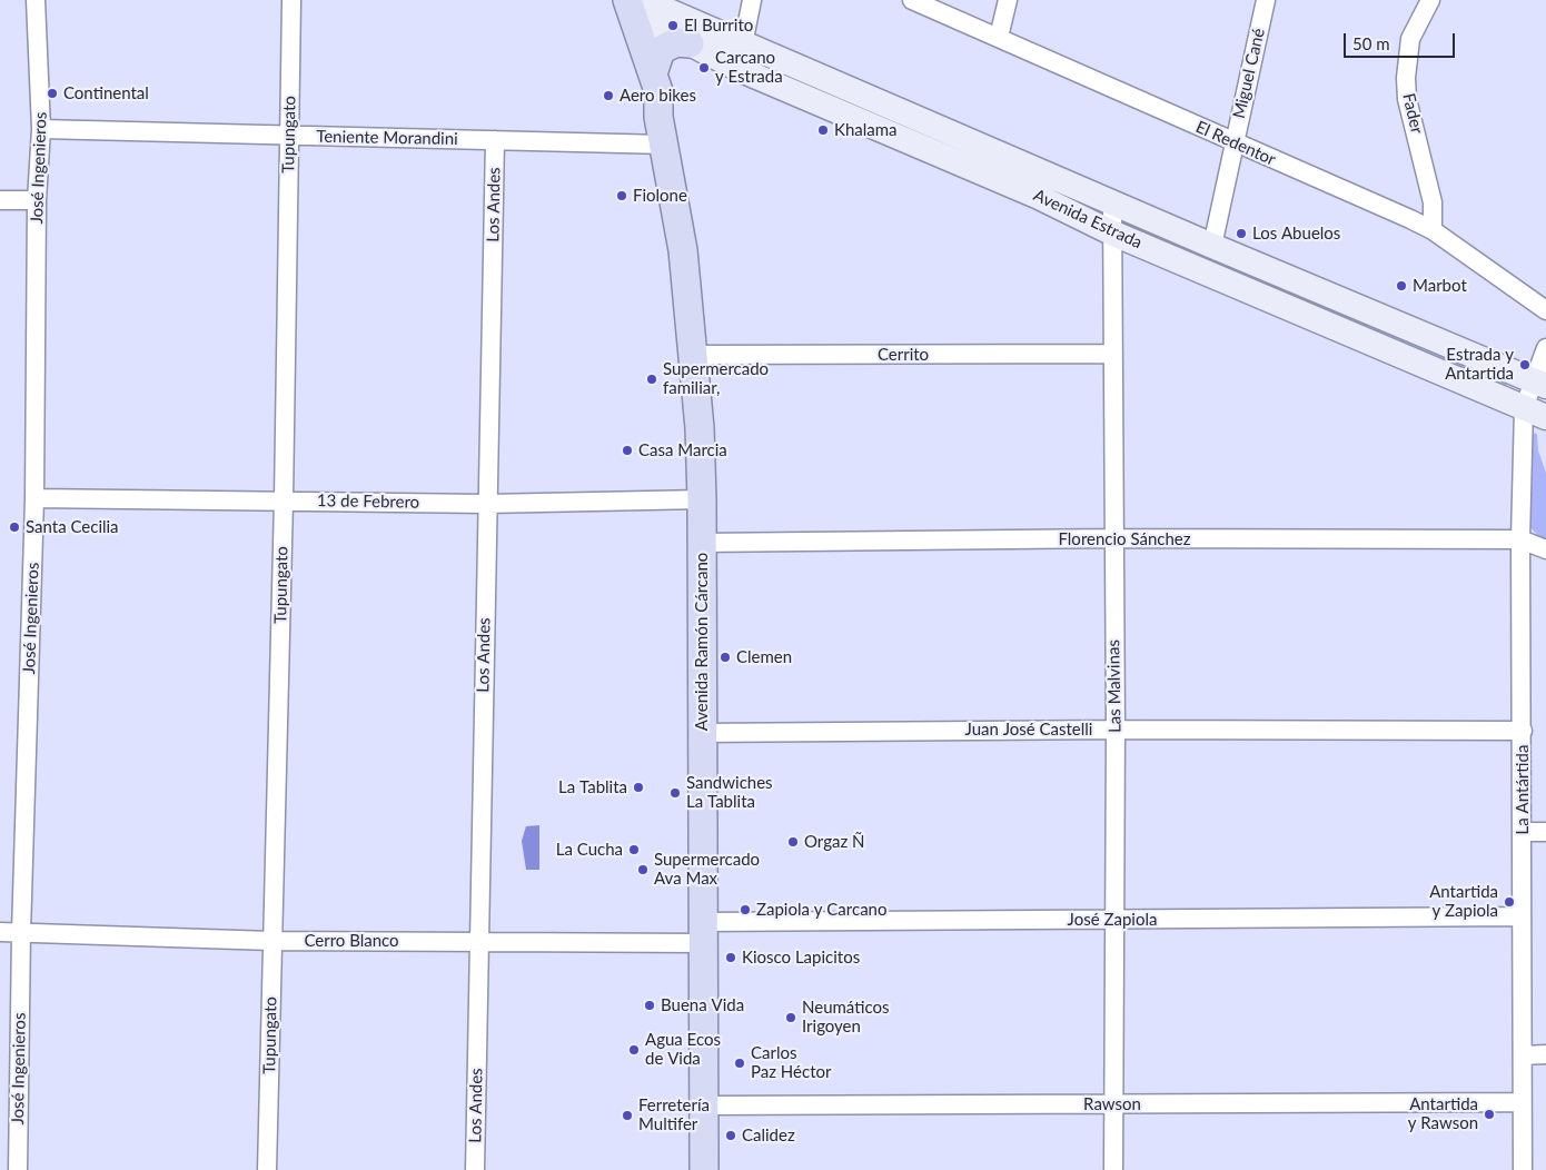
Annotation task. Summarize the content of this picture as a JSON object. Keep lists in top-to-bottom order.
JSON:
{
  "streets": {
    "main road": ["Avenida Estrada", "Avenida Ramón Cárcano"],
    "street": [
      "Miguel Cané",
      "Fader",
      "Tupungato",
      "Teniente Morandini",
      "El Redentor",
      "José Ingenieros",
      "Los Andes",
      "Cerrito",
      "13 de Febrero",
      "Florencio Sánchez",
      "Las Malvinas",
      "Juan José Castelli",
      "La Antártida",
      "José Zapiola",
      "Cerro Blanco",
      "Rawson"
    ]
  },
  "crossings": [
    ["Miguel Cané", "El Redentor"],
    ["Miguel Cané", "Avenida Estrada"],
    ["Fader", "El Redentor"],
    ["Tupungato", "Teniente Morandini"],
    ["Tupungato", "13 de Febrero"],
    ["Tupungato", "Cerro Blanco"],
    ["Teniente Morandini", "José Ingenieros"],
    ["Teniente Morandini", "Los Andes"],
    ["Teniente Morandini", "Avenida Ramón Cárcano"],
    ["José Ingenieros", "13 de Febrero"],
    ["José Ingenieros", "Cerro Blanco"],
    ["Los Andes", "13 de Febrero"],
    ["Los Andes", "Cerro Blanco"],
    ["Avenida Estrada", "Avenida Ramón Cárcano"],
    ["Avenida Estrada", "Las Malvinas"],
    ["Avenida Estrada", "La Antártida"],
    ["Cerrito", "Avenida Ramón Cárcano"],
    ["Cerrito", "Las Malvinas"],
    ["13 de Febrero", "Avenida Ramón Cárcano"],
    ["Florencio Sánchez", "Avenida Ramón Cárcano"],
    ["Florencio Sánchez", "Las Malvinas"],
    ["Florencio Sánchez", "La Antártida"],
    ["Avenida Ramón Cárcano", "Juan José Castelli"],
    ["Avenida Ramón Cárcano", "José Zapiola"],
    ["Avenida Ramón Cárcano", "Cerro Blanco"],
    ["Avenida Ramón Cárcano", "Rawson"],
    ["Las Malvinas", "Juan José Castelli"],
    ["Las Malvinas", "José Zapiola"],
    ["Las Malvinas", "Rawson"],
    ["Juan José Castelli", "La Antártida"],
    ["La Antártida", "José Zapiola"],
    ["La Antártida", "Rawson"],
    ["José Zapiola", "Cerro Blanco"]
  ],
  "places": [
    "El Burrito",
    "Carcano y Estrada",
    "Continental",
    "Aero bikes",
    "Khalama",
    "Fiolone",
    "Los Abuelos",
    "Marbot",
    "Estrada y Antartida",
    "Supermercado familiar,",
    "Casa Marcia",
    "Santa Cecilia",
    "Clemen",
    "La Tablita",
    "Sandwiches La Tablita",
    "Orgaz Ñ",
    "La Cucha",
    "Supermercado Ava Max",
    "Antartida y Zapiola",
    "Zapiola y Carcano",
    "Kiosco Lapicitos",
    "Buena Vida",
    "Neumáticos Irigoyen",
    "Agua Ecos de Vida",
    "Carlos Paz Héctor",
    "Antartida y Rawson",
    "Ferretería Multifer",
    "Calidez"
  ],
  "scale_bar": "50 m"
}
